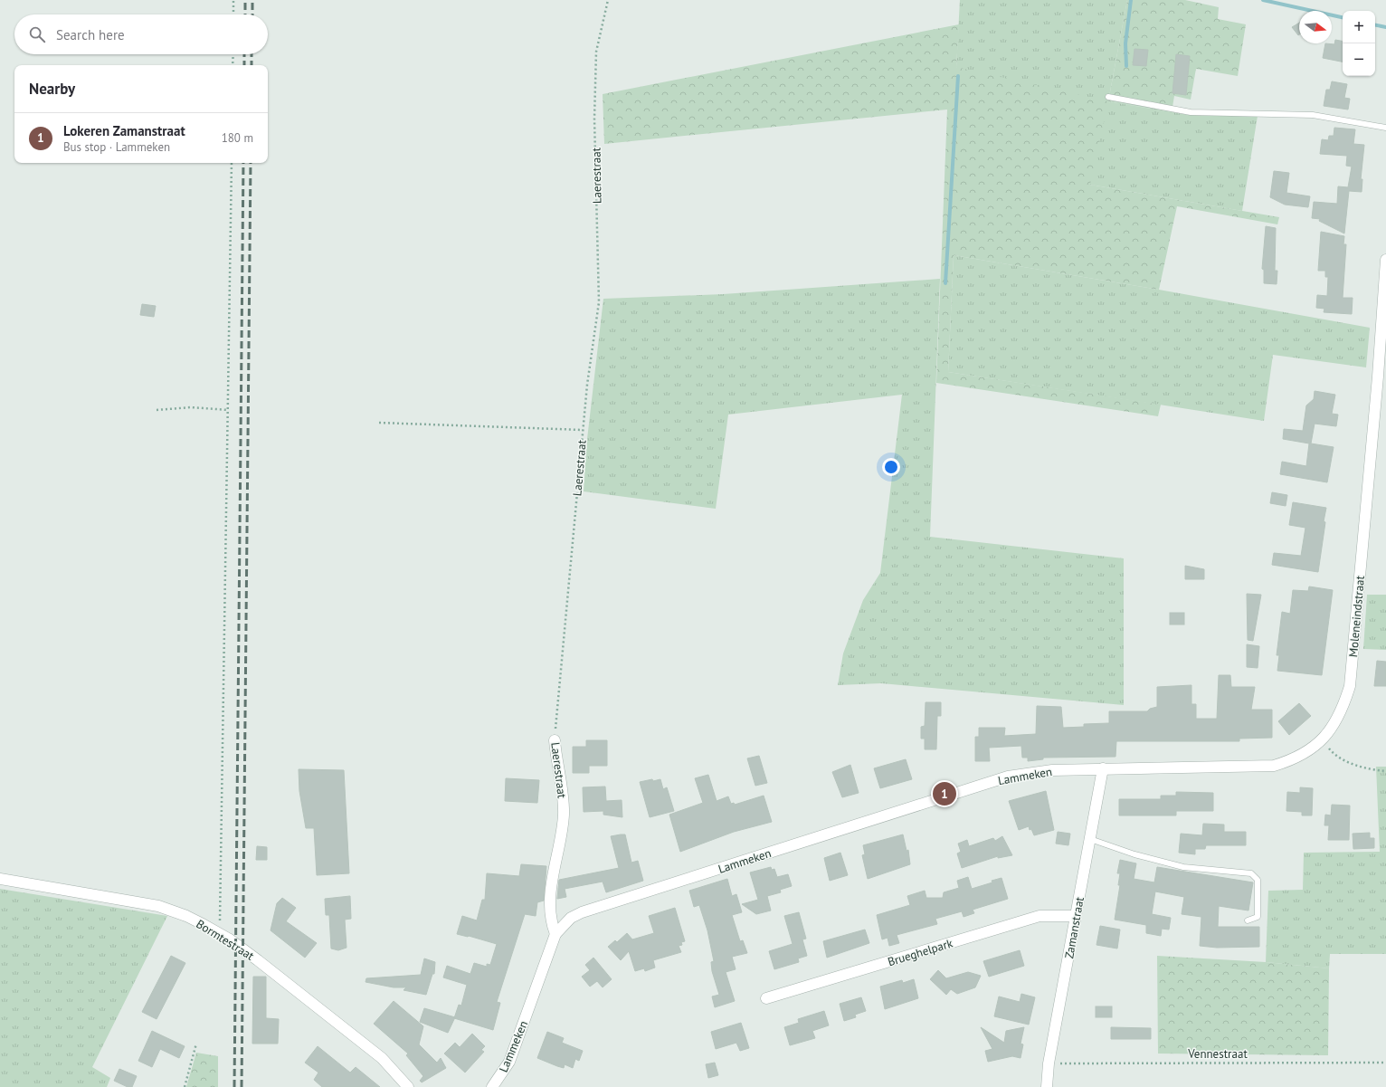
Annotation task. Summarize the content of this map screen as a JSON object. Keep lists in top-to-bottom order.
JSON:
{
  "streets": {
    "street": [
      "Laerestraat",
      "Moleneindstraat",
      "Lammeken",
      "Zamanstraat",
      "Bormtestraat",
      "Brueghelpark"
    ],
    "path": ["Vennestraat"]
  },
  "crossings": [
    ["Laerestraat", "Lammeken"],
    ["Moleneindstraat", "Lammeken"],
    ["Moleneindstraat", "Zamanstraat"],
    ["Lammeken", "Zamanstraat"],
    ["Zamanstraat", "Brueghelpark"],
    ["Zamanstraat", "Vennestraat"]
  ],
  "north": "right",
  "page": {
    "map_buttons": ["+", "−"],
    "search": "Search here",
    "heading": "Nearby",
    "list": [
      {
        "mark": "1",
        "name": "Lokeren Zamanstraat",
        "note": "Bus stop · Lammeken",
        "value": "180 m"
      }
    ],
    "pins": "1"
  }
}
